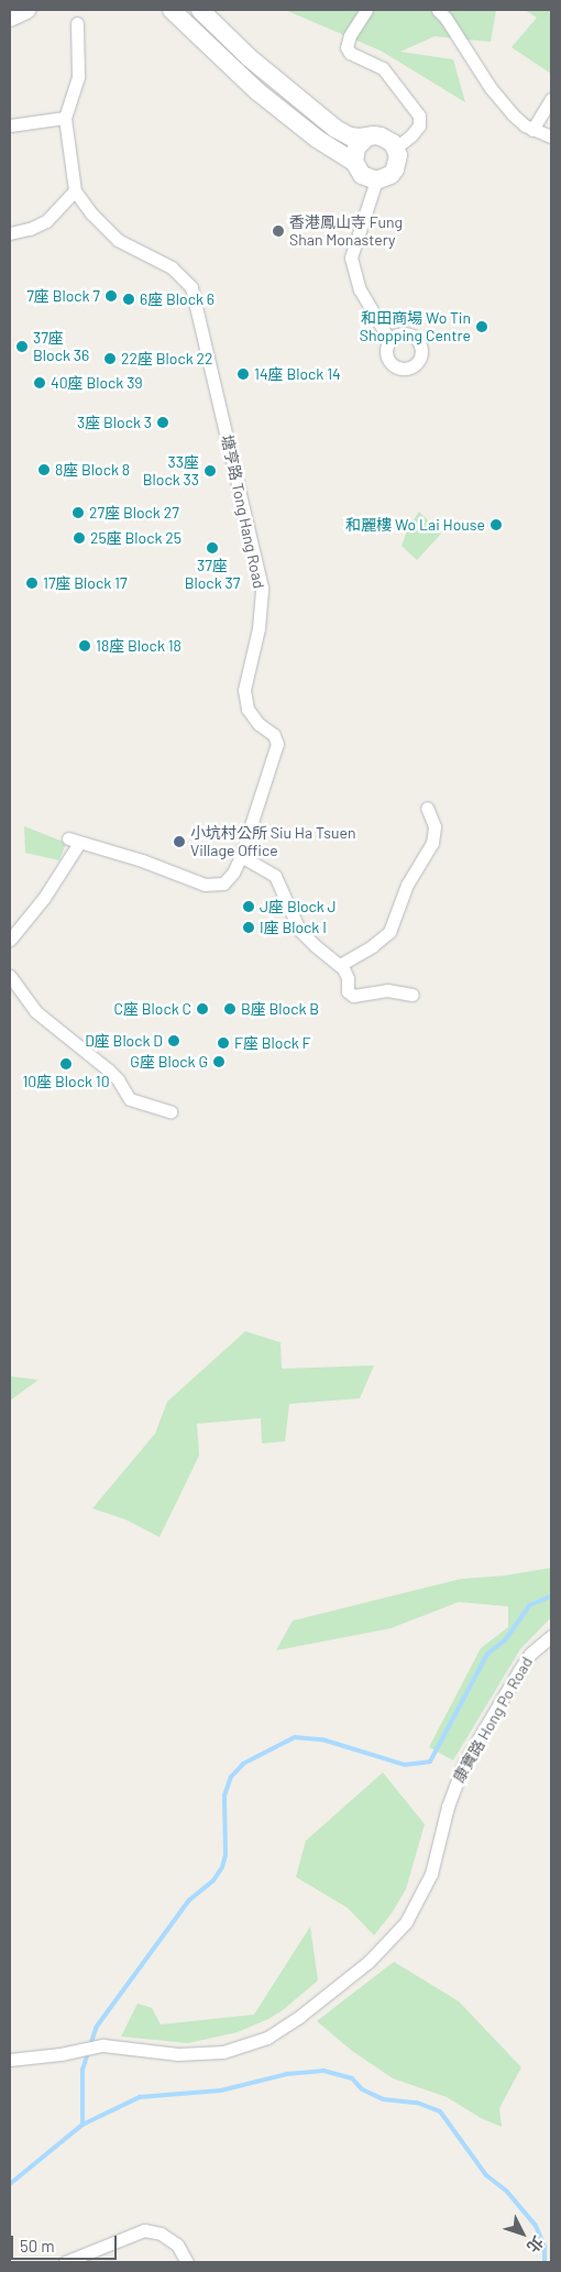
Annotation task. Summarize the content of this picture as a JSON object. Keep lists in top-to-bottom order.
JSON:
{
  "streets": {
    "street": ["塘亨路 Tong Hang Road", "康寶路 Hong Po Road"]
  },
  "places": [
    "香港鳳山寺 Fung Shan Monastery",
    "7座 Block 7",
    "6座 Block 6",
    "和田商場 Wo Tin Shopping Centre",
    "37座 Block 36",
    "22座 Block 22",
    "14座 Block 14",
    "40座 Block 39",
    "3座 Block 3",
    "8座 Block 8",
    "33座 Block 33",
    "27座 Block 27",
    "和麗樓 Wo Lai House",
    "25座 Block 25",
    "37座 Block 37",
    "17座 Block 17",
    "18座 Block 18",
    "小坑村公所 Siu Ha Tsuen Village Office",
    "J座 Block J",
    "I座 Block I",
    "C座 Block C",
    "B座 Block B",
    "D座 Block D",
    "F座 Block F",
    "G座 Block G",
    "10座 Block 10"
  ],
  "scale_bar": "50 m",
  "north": "bottom right"
}
